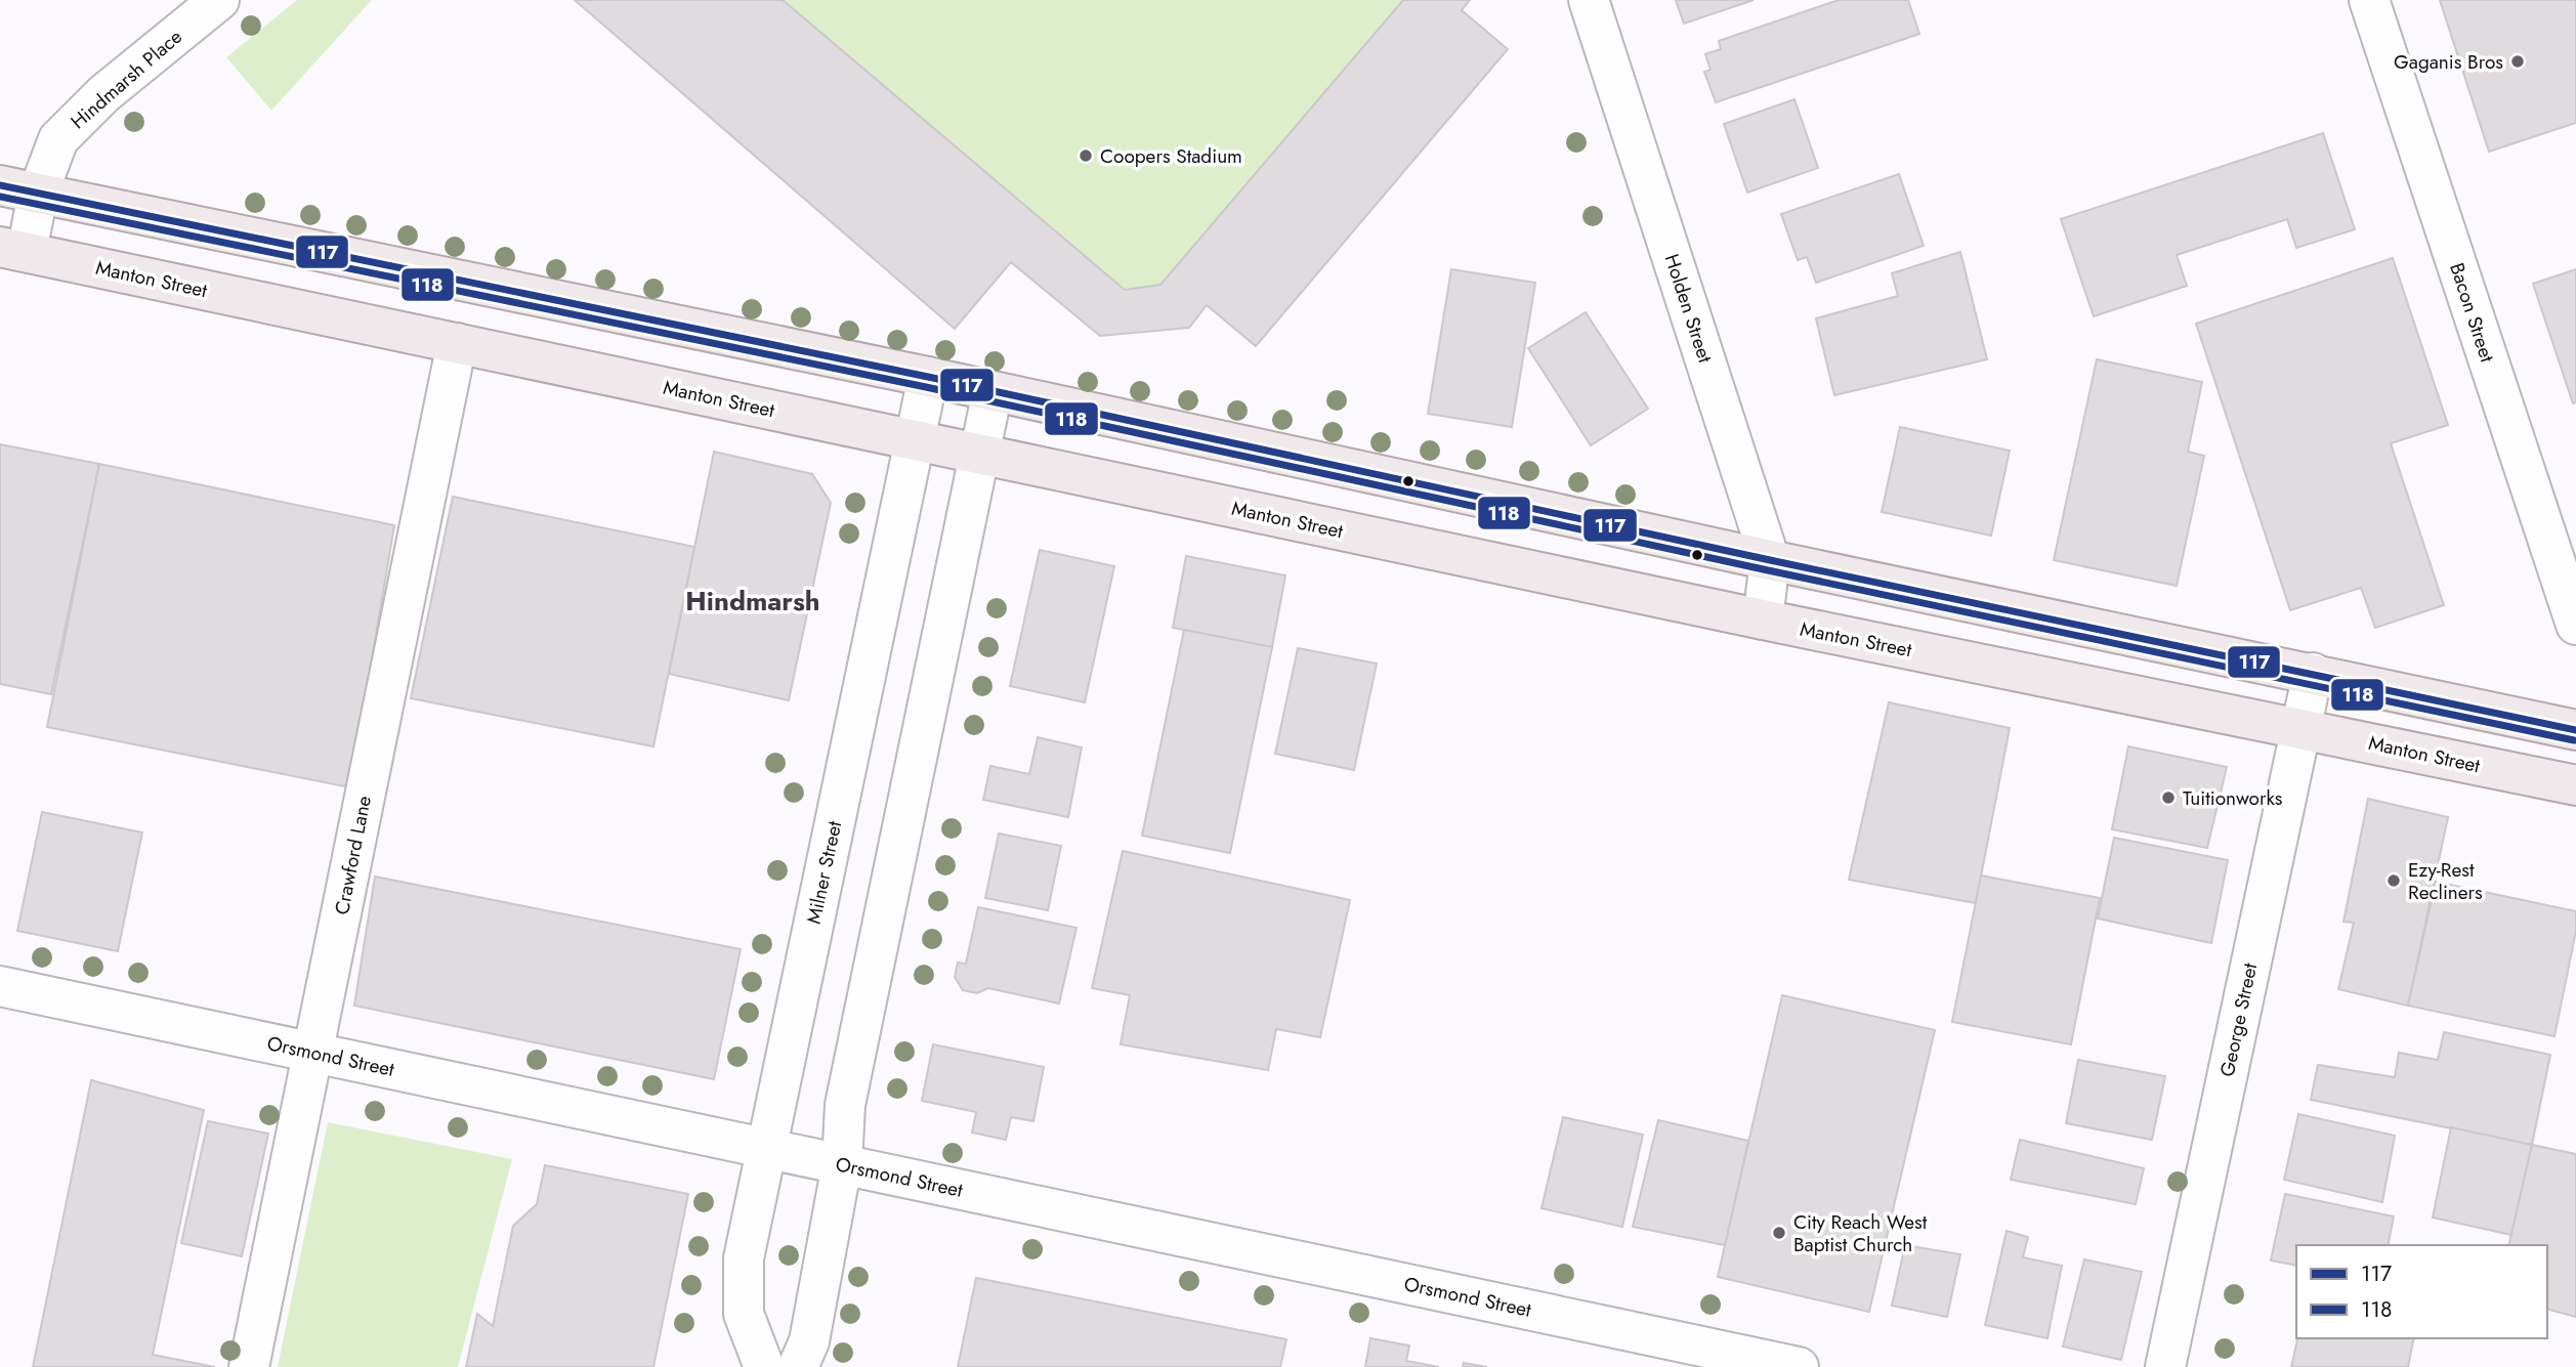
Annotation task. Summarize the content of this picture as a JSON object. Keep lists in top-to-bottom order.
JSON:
{
  "streets": {
    "main road": ["Manton Street"],
    "street": [
      "Hindmarsh Place",
      "Holden Street",
      "Bacon Street",
      "Crawford Lane",
      "Milner Street",
      "George Street",
      "Orsmond Street"
    ]
  },
  "crossings": [
    ["Hindmarsh Place", "Manton Street"],
    ["Manton Street", "Holden Street"],
    ["Manton Street", "Crawford Lane"],
    ["Manton Street", "Milner Street"],
    ["Manton Street", "George Street"],
    ["Crawford Lane", "Orsmond Street"],
    ["Milner Street", "Orsmond Street"]
  ],
  "districts": ["Hindmarsh"],
  "places": [
    "Gaganis Bros",
    "Coopers Stadium",
    "Tuitionworks",
    "Ezy-Rest Recliners",
    "City Reach West Baptist Church"
  ],
  "lines": ["transit line 117", "transit line 118"],
  "legend": ["117", "118"]
}
